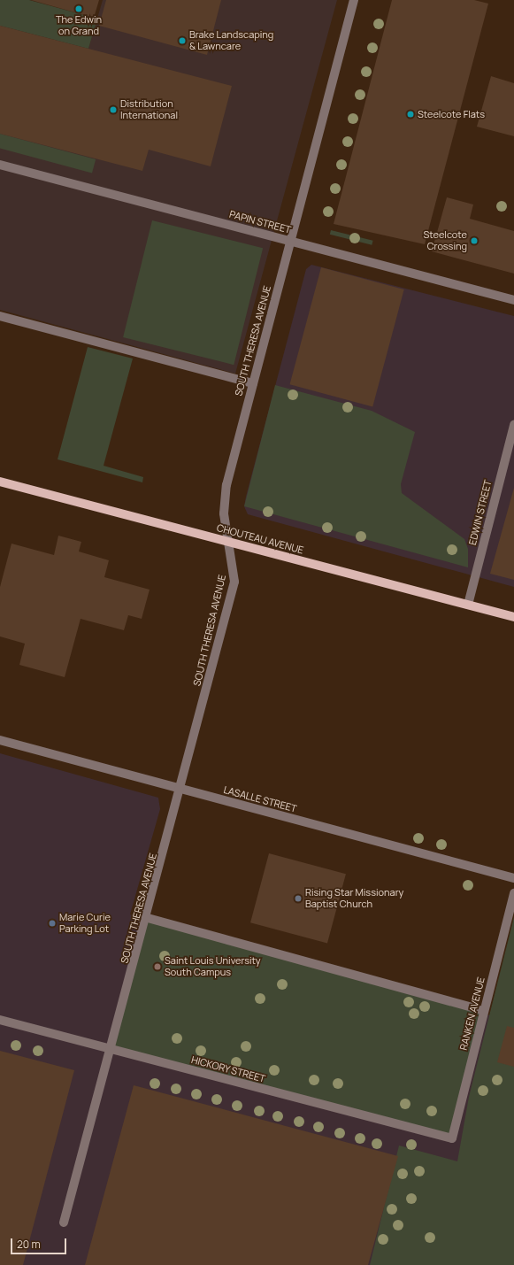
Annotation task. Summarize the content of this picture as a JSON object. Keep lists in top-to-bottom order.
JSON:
{
  "streets": {
    "main road": ["CHOUTEAU AVENUE"],
    "street": [
      "PAPIN STREET",
      "SOUTH THERESA AVENUE",
      "EDWIN STREET",
      "LASALLE STREET",
      "RANKEN AVENUE",
      "HICKORY STREET"
    ]
  },
  "crossings": [
    ["PAPIN STREET", "SOUTH THERESA AVENUE"],
    ["SOUTH THERESA AVENUE", "CHOUTEAU AVENUE"],
    ["SOUTH THERESA AVENUE", "LASALLE STREET"],
    ["SOUTH THERESA AVENUE", "HICKORY STREET"],
    ["EDWIN STREET", "CHOUTEAU AVENUE"],
    ["RANKEN AVENUE", "HICKORY STREET"]
  ],
  "places": [
    "The Edwin on Grand",
    "Brake Landscaping & Lawncare",
    "Distribution International",
    "Steelcote Flats",
    "Steelcote Crossing",
    "Rising Star Missionary Baptist Church",
    "Marie Curie Parking Lot",
    "Saint Louis University South Campus"
  ],
  "scale_bar": "20 m"
}
